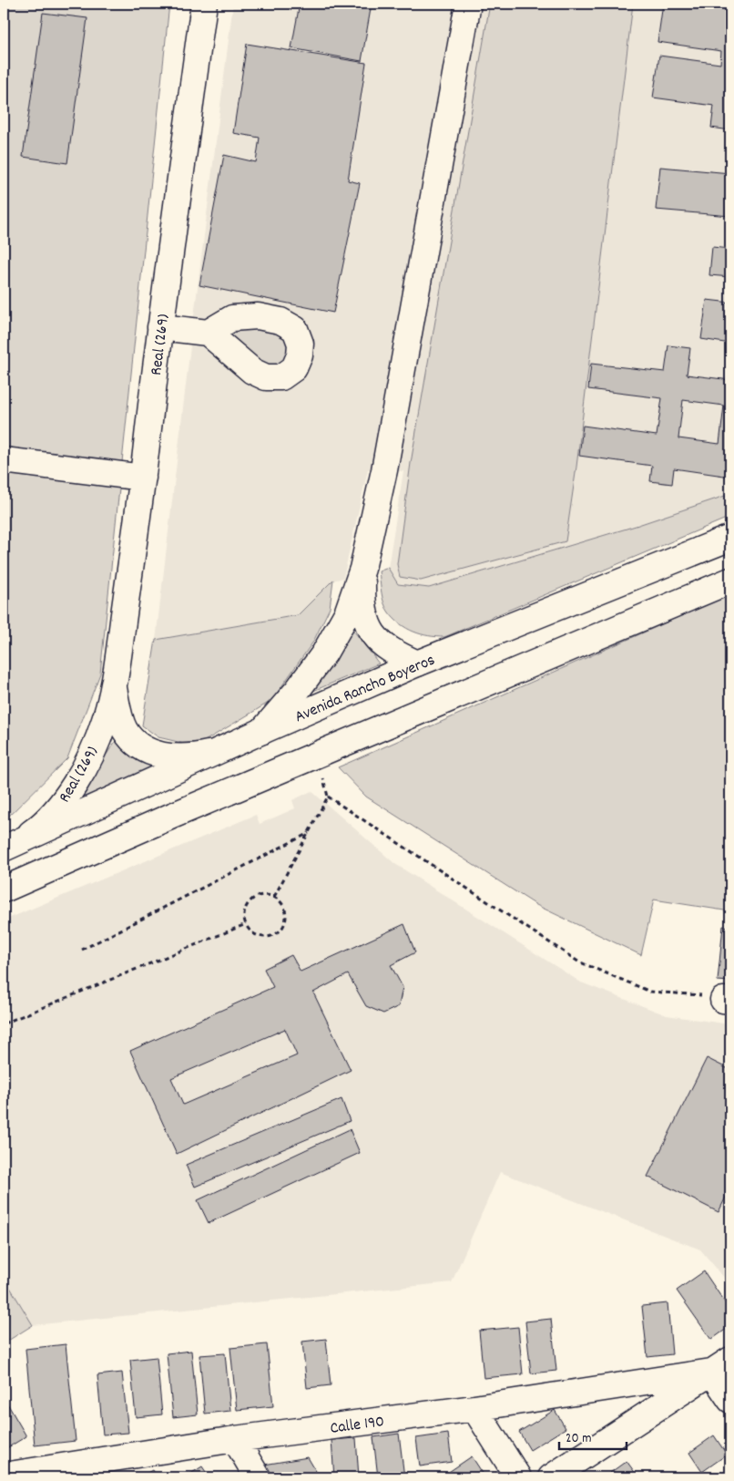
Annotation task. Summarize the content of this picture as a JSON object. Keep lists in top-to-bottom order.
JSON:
{
  "streets": {
    "main road": ["Real (269)", "Avenida Rancho Boyeros", "Calle 190"]
  },
  "crossings": [
    ["Real (269)", "Avenida Rancho Boyeros"]
  ],
  "scale_bar": "20 m"
}
